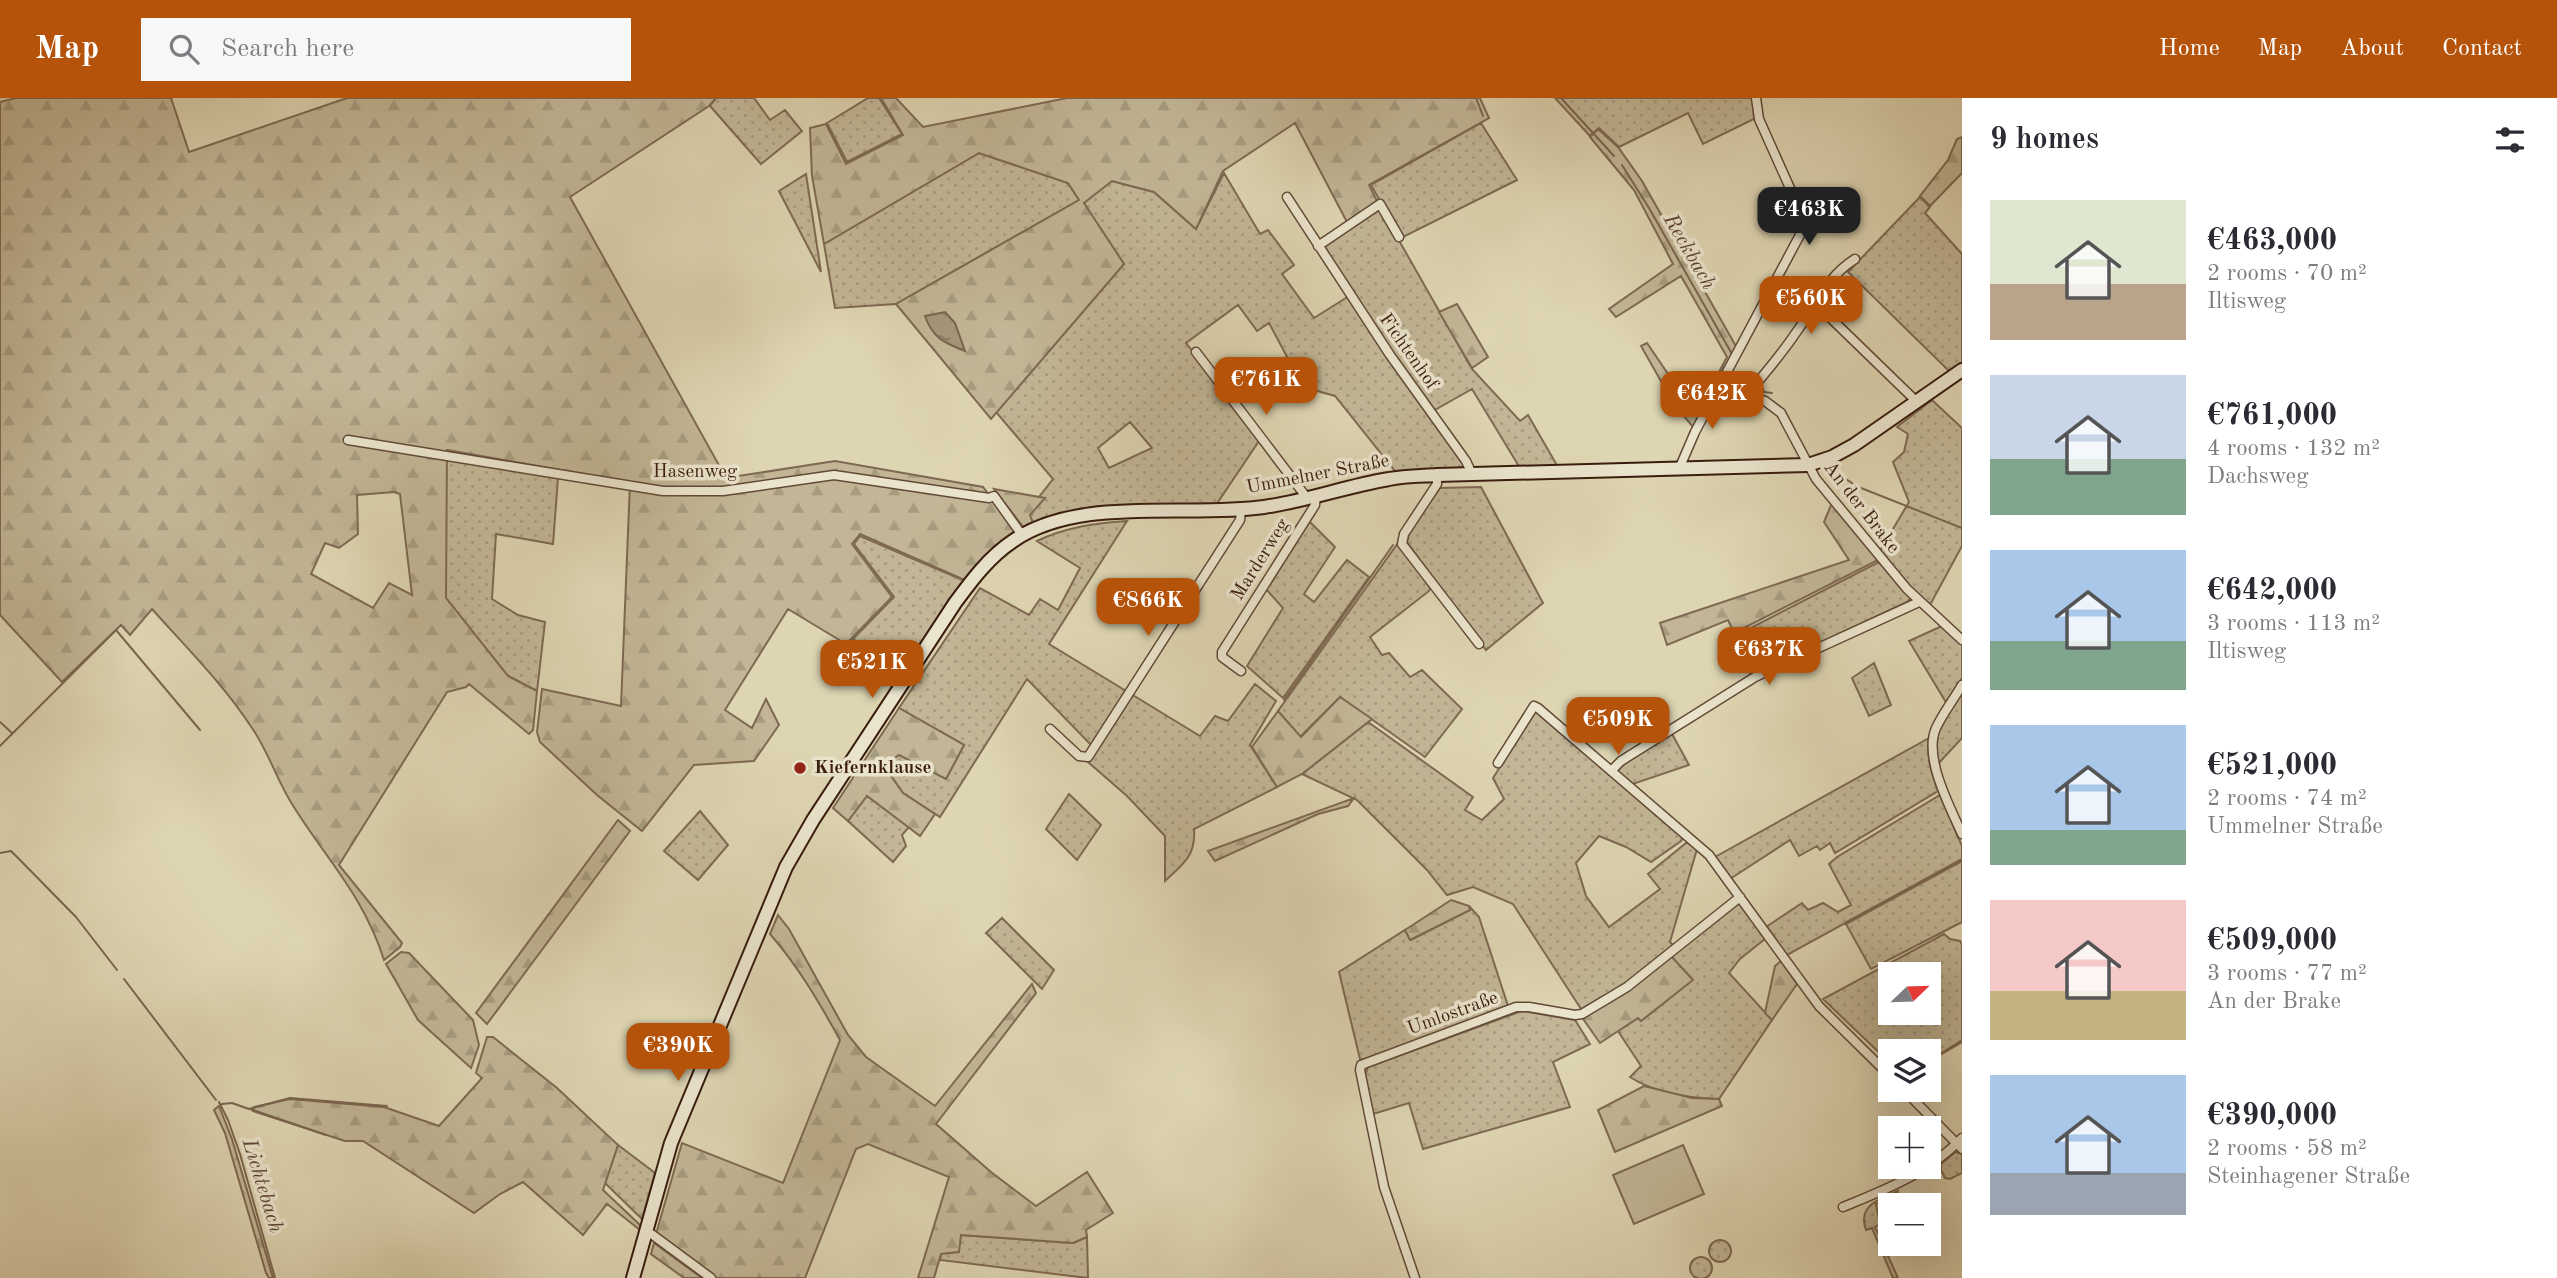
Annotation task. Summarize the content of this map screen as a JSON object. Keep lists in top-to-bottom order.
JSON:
{
  "streets": {
    "main road": ["Ummelner Straße"],
    "street": [
      "Fichtenhof",
      "Hasenweg",
      "An der Brake",
      "Marderweg",
      "Umlostraße"
    ]
  },
  "crossings": [
    ["Fichtenhof", "Ummelner Straße"],
    ["Hasenweg", "Ummelner Straße"],
    ["Ummelner Straße", "An der Brake"],
    ["Ummelner Straße", "Marderweg"]
  ],
  "water": ["Reckbach", "Lichtebach"],
  "places": ["Kiefernklause"],
  "north": "top right",
  "page": {
    "header": "Map",
    "search": "Search here",
    "nav": [
      "Home",
      "Map",
      "About",
      "Contact"
    ],
    "heading": "9 homes",
    "list": [
      {
        "name": "€463,000",
        "note": "2 rooms · 70 m² · Iltisweg"
      },
      {
        "name": "€761,000",
        "note": "4 rooms · 132 m² · Dachsweg"
      },
      {
        "name": "€642,000",
        "note": "3 rooms · 113 m² · Iltisweg"
      },
      {
        "name": "€521,000",
        "note": "2 rooms · 74 m² · Ummelner Straße"
      },
      {
        "name": "€509,000",
        "note": "3 rooms · 77 m² · An der Brake"
      },
      {
        "name": "€390,000",
        "note": "2 rooms · 58 m² · Steinhagener Straße"
      }
    ],
    "price": [
      "€463K",
      "€560K",
      "€761K",
      "€642K",
      "€866K",
      "€637K",
      "€521K",
      "€509K",
      "€390K"
    ],
    "map_buttons": ["+", "−"]
  }
}
